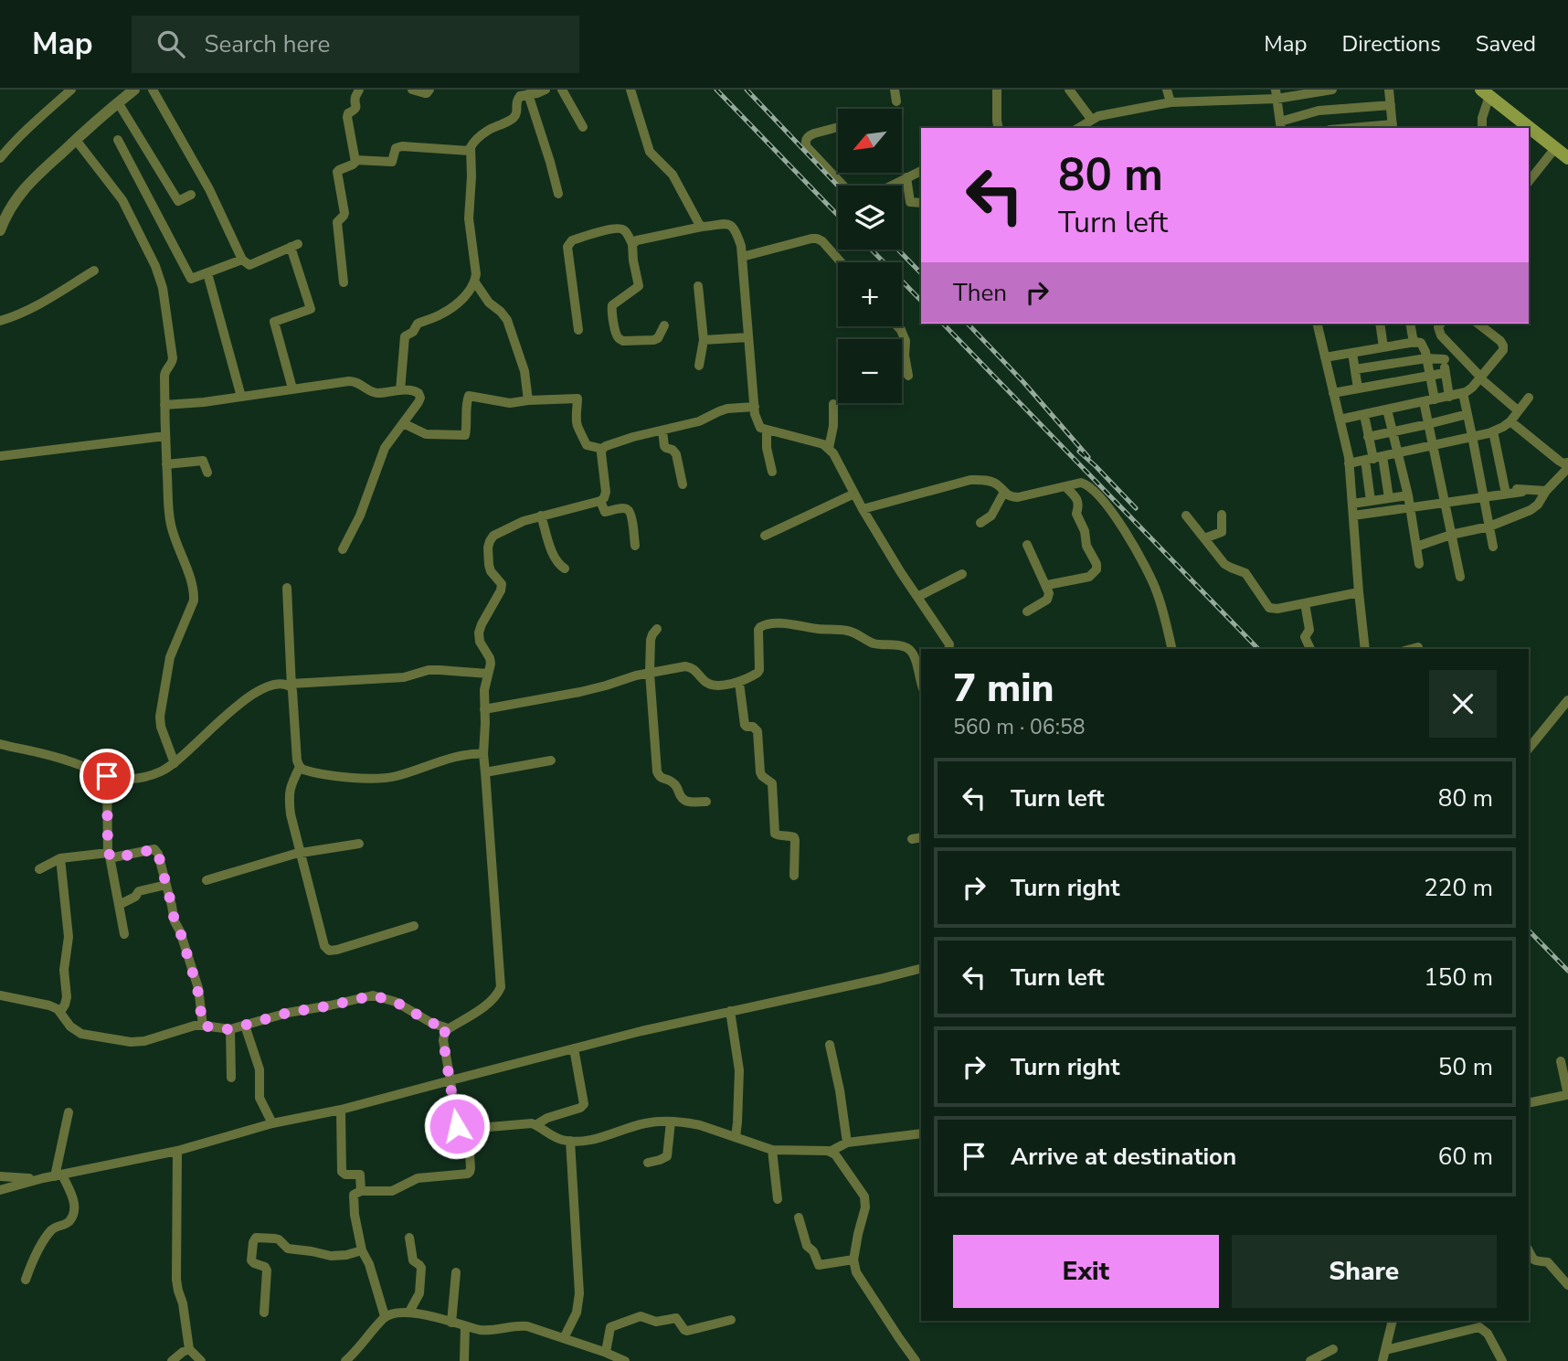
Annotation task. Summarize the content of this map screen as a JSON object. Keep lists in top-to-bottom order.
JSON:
{
  "north": "bottom left",
  "page": {
    "header": "Map",
    "search": "Search here",
    "nav": ["Map", "Directions", "Saved"],
    "map_buttons": ["+", "−"],
    "turn": ["80 m", "Turn left"],
    "then": "Then",
    "heading": ["7 min", "560 m · 06:58"],
    "list": [
      {
        "name": "Turn left",
        "value": "80 m"
      },
      {
        "name": "Turn right",
        "value": "220 m"
      },
      {
        "name": "Turn left",
        "value": "150 m"
      },
      {
        "name": "Turn right",
        "value": "50 m"
      },
      {
        "name": "Arrive at destination",
        "value": "60 m"
      }
    ],
    "buttons": ["Exit", "Share"]
  }
}
